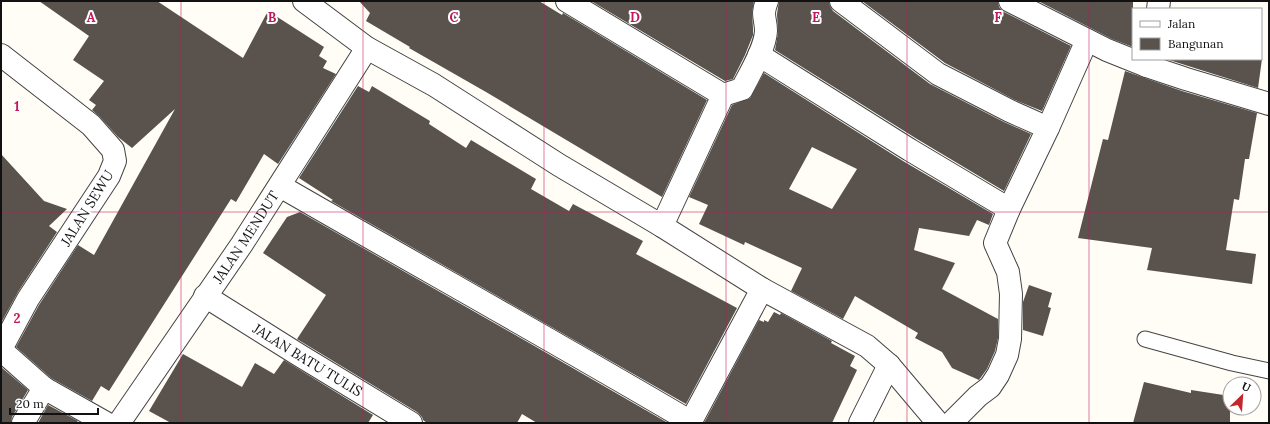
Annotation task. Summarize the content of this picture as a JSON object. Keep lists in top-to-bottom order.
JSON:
{
  "streets": {
    "street": ["JALAN SEWU", "JALAN MENDUT", "JALAN BATU TULIS"]
  },
  "crossings": [
    ["JALAN MENDUT", "JALAN BATU TULIS"]
  ],
  "legend": ["Jalan", "Bangunan"],
  "scale_bar": "20 m",
  "north": "top right",
  "grid": {
    "columns": [
      "A",
      "B",
      "C",
      "D",
      "E",
      "F"
    ],
    "rows": ["1", "2"]
  }
}
